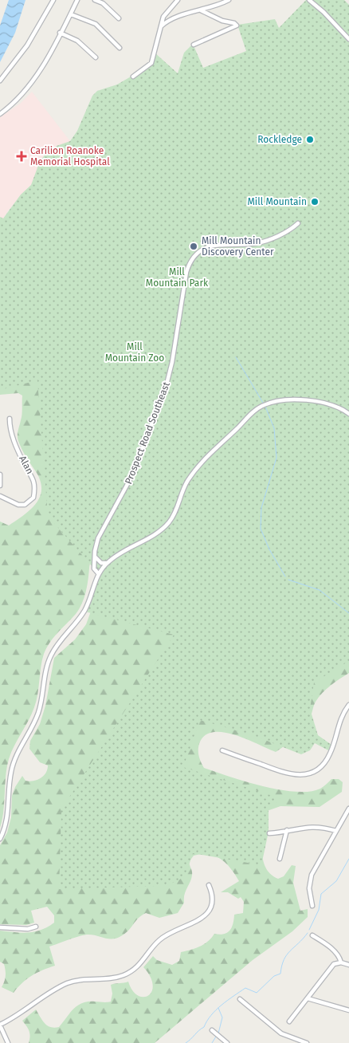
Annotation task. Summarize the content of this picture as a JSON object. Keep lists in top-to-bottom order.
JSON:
{
  "streets": {
    "street": ["Prospect Road Southeast", "Alan"]
  },
  "parks": ["Mill Mountain Park", "Mill Mountain Zoo"],
  "places": {
    "other": ["Rockledge", "Mill Mountain", "Mill Mountain Discovery Center"],
    "health": ["Carilion Roanoke Memorial Hospital"]
  }
}
